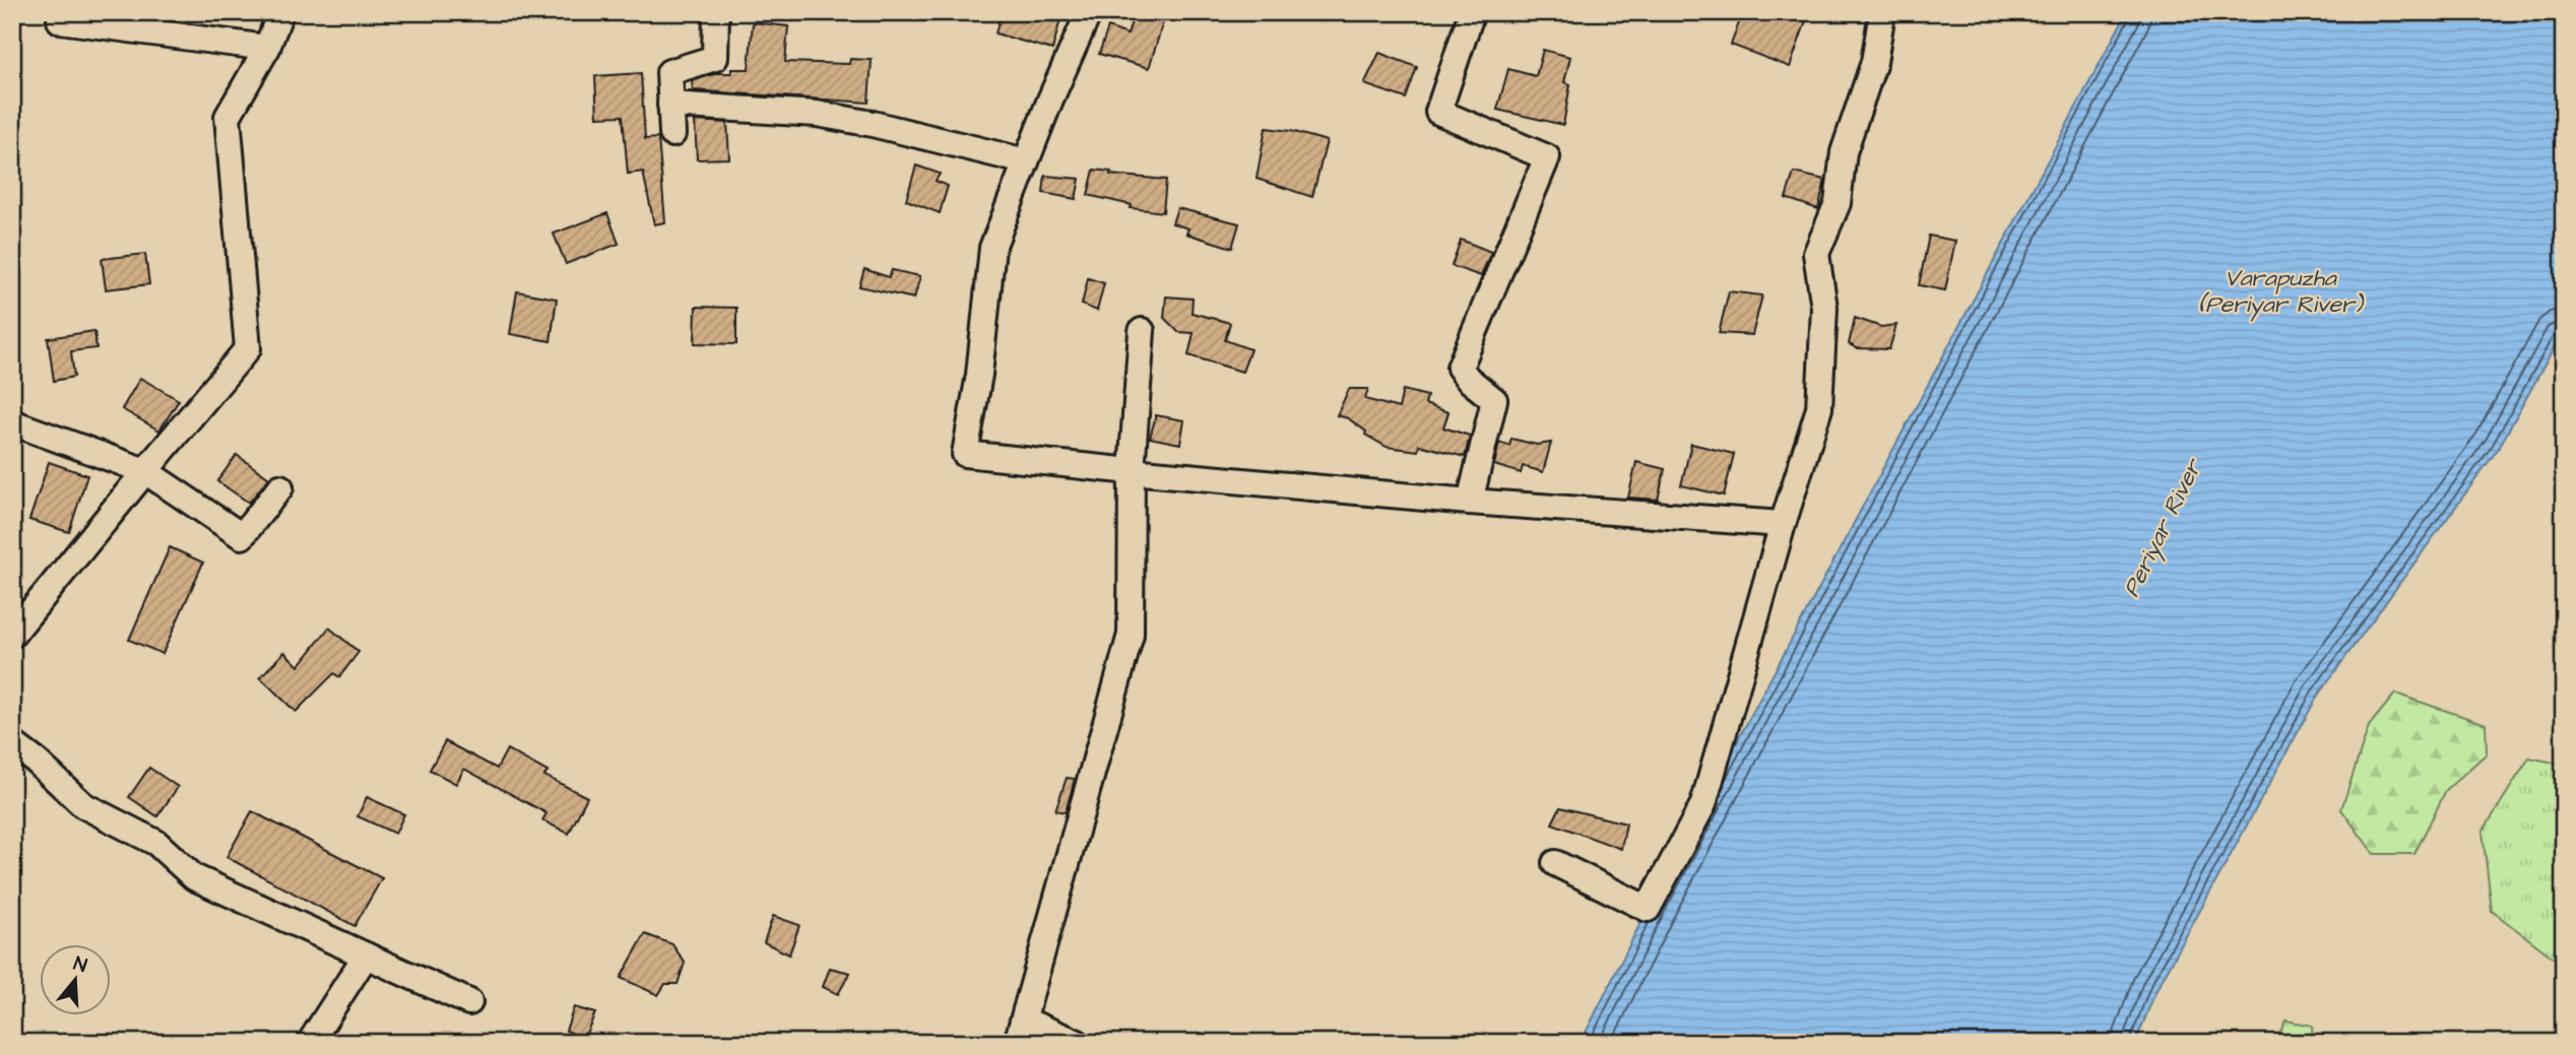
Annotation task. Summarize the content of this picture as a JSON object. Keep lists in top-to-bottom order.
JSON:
{
  "water": ["Varapuzha (Periyar River)", "Periyar River"],
  "north": "top"
}
